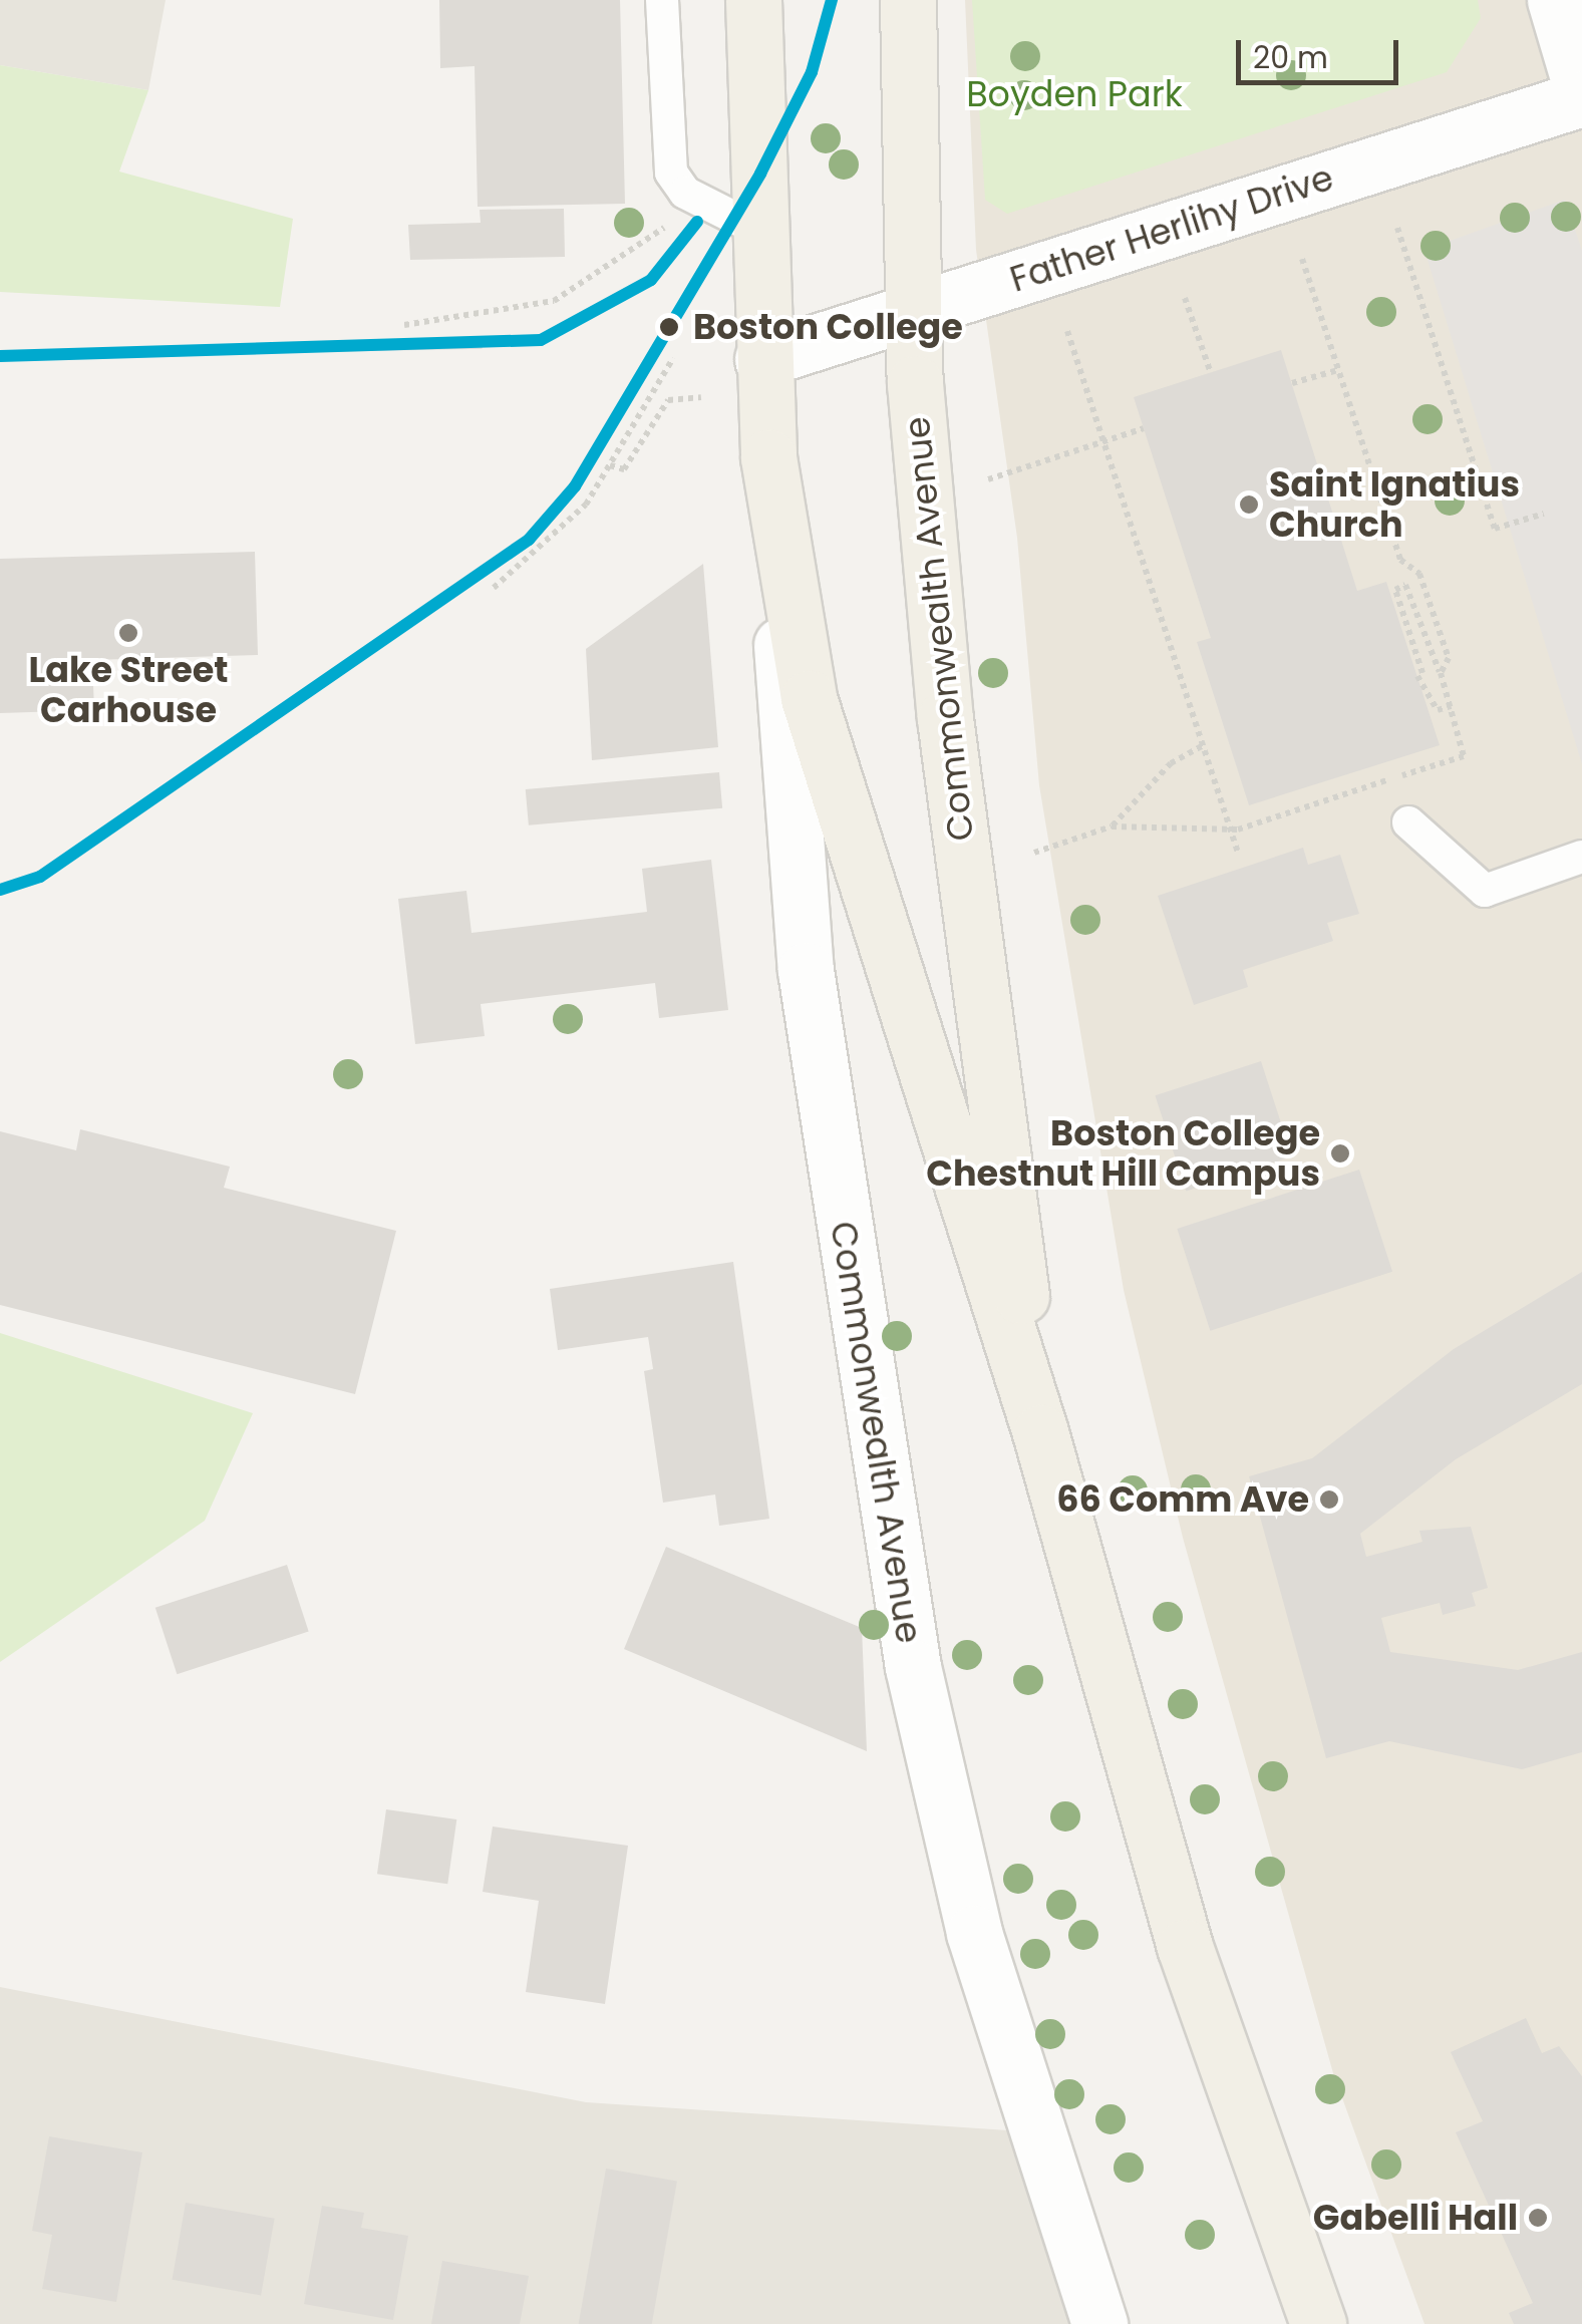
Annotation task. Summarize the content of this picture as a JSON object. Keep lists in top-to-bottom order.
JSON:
{
  "streets": {
    "main road": ["Commonwealth Avenue"],
    "street": ["Father Herlihy Drive"]
  },
  "crossings": [
    ["Father Herlihy Drive", "Commonwealth Avenue"]
  ],
  "parks": ["Boyden Park"],
  "places": [
    "Boston College",
    "Saint Ignatius Church",
    "Lake Street Carhouse",
    "Boston College Chestnut Hill Campus",
    "66 Comm Ave",
    "Gabelli Hall"
  ],
  "scale_bar": "20 m"
}
